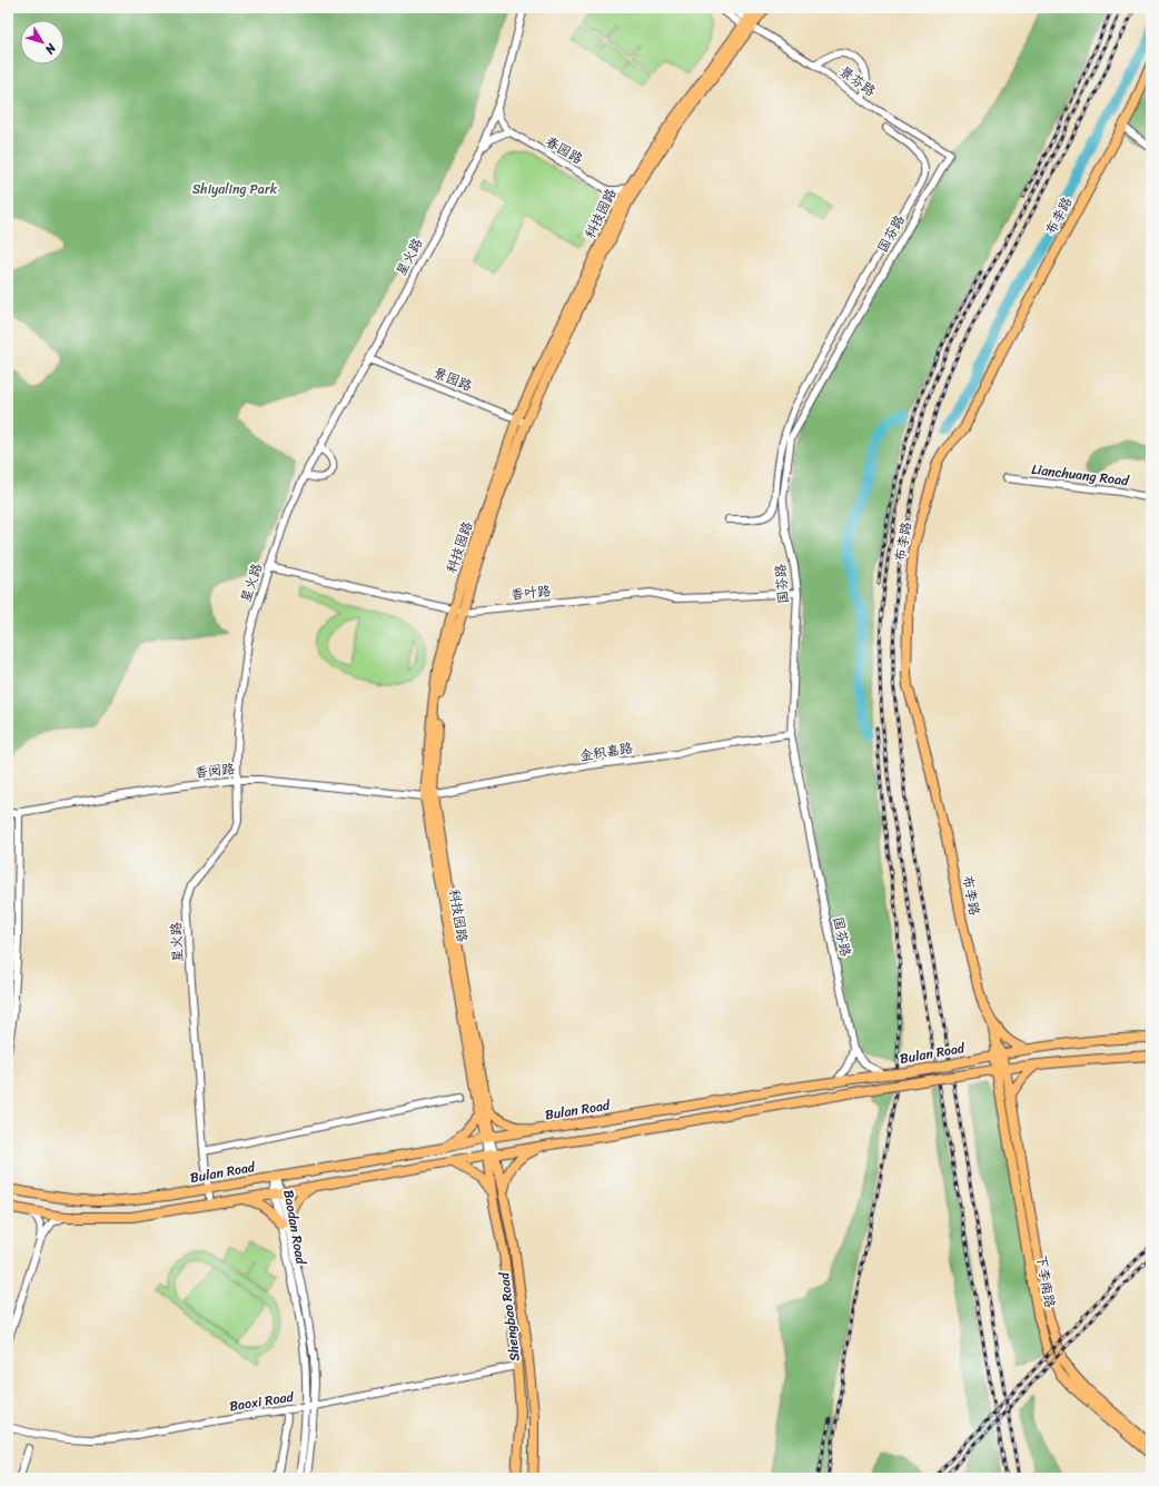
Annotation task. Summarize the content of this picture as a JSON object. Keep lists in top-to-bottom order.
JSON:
{
  "streets": {
    "main road": [
      "科技园路",
      "布李路",
      "Bulan Road",
      "下李南路",
      "Shengbao Road"
    ],
    "street": [
      "景芬路",
      "春园路",
      "国芬路",
      "星火路",
      "景园路",
      "Lianchuang Road",
      "香叶路",
      "金积嘉路",
      "香阅路",
      "Baodan Road",
      "Baoxi Road"
    ]
  },
  "crossings": [
    ["景芬路", "科技园路"],
    ["景芬路", "国芬路"],
    ["科技园路", "景园路"],
    ["科技园路", "香叶路"],
    ["科技园路", "金积嘉路"],
    ["科技园路", "香阅路"],
    ["科技园路", "Bulan Road"],
    ["科技园路", "Shengbao Road"],
    ["布李路", "Bulan Road"],
    ["布李路", "下李南路"],
    ["国芬路", "香叶路"],
    ["国芬路", "金积嘉路"],
    ["星火路", "景园路"],
    ["星火路", "香叶路"],
    ["星火路", "香阅路"],
    ["星火路", "Bulan Road"],
    ["金积嘉路", "香阅路"],
    ["Bulan Road", "Baodan Road"],
    ["Bulan Road", "下李南路"],
    ["Bulan Road", "Shengbao Road"],
    ["Baodan Road", "Baoxi Road"],
    ["Shengbao Road", "Baoxi Road"]
  ],
  "parks": ["Shiyaling Park"],
  "north": "bottom right"
}
